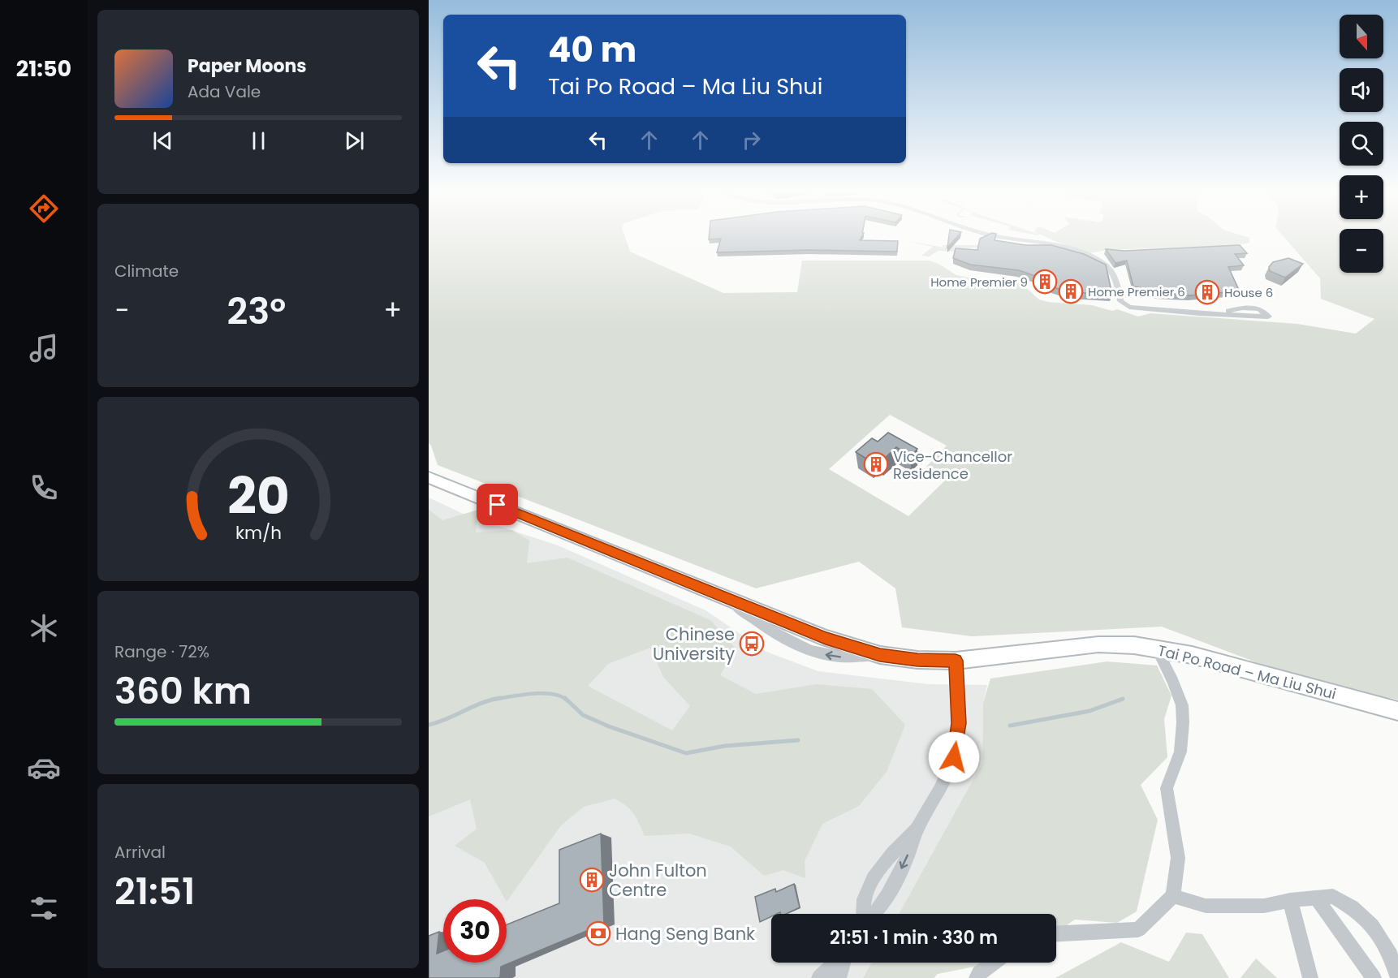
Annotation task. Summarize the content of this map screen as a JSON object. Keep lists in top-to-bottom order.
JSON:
{
  "streets": {
    "main road": ["Tai Po Road – Ma Liu Shui"]
  },
  "places": {
    "building": [
      "Home Premier 9",
      "Home Premier 6",
      "House 6",
      "Vice-Chancellor Residence",
      "John Fulton Centre"
    ],
    "bus stop": ["Chinese University"],
    "bank": ["Hang Seng Bank"]
  },
  "north": "bottom",
  "page": {
    "tabs": "21:50",
    "map_buttons": ["+", "−"],
    "turn": ["40 m", "Tai Po Road – Ma Liu Shui"],
    "song": ["Paper Moons", "Ada Vale"],
    "tile": [
      "Climate",
      ["Range · 72%", "360 km"],
      ["Arrival", "21:51"]
    ],
    "heat": ["−", "23°", "+"],
    "limit": "30",
    "trip": "21:51 · 1 min · 330 m",
    "gauge": ["20", "km/h"]
  }
}
